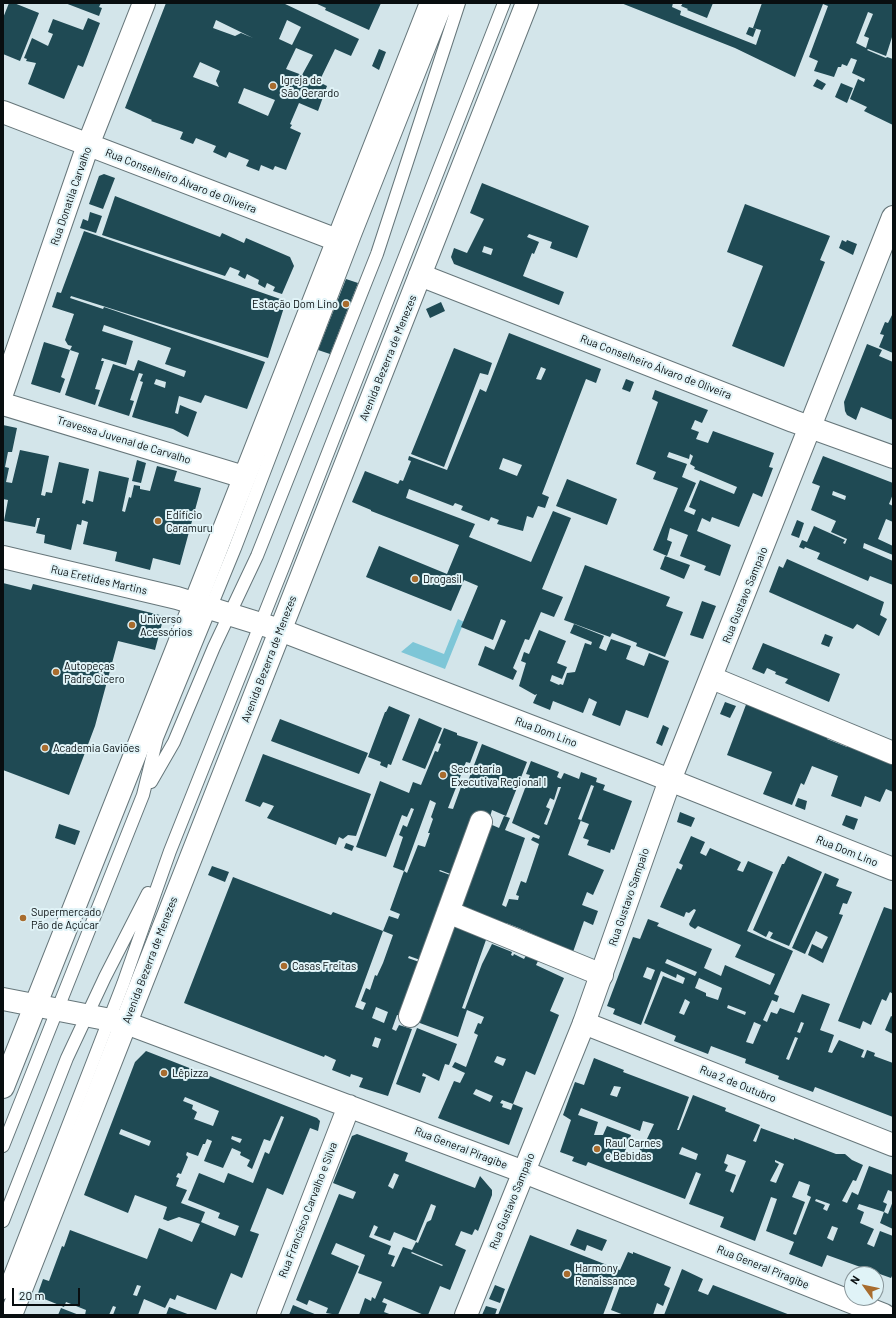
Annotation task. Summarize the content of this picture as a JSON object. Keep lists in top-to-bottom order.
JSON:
{
  "streets": {
    "street": [
      "Rua Conselheiro Álvaro de Oliveira",
      "Rua Donatila Carvalho",
      "Avenida Bezerra de Menezes",
      "Travessa Juvenal de Carvalho",
      "Rua Eretides Martins",
      "Rua Gustavo Sampaio",
      "Rua Dom Lino",
      "Rua 2 de Outubro",
      "Rua General Piragibe",
      "Rua Francisco Carvalho e Silva"
    ]
  },
  "crossings": [
    ["Rua Conselheiro Álvaro de Oliveira", "Rua Donatila Carvalho"],
    ["Rua Conselheiro Álvaro de Oliveira", "Avenida Bezerra de Menezes"],
    ["Rua Conselheiro Álvaro de Oliveira", "Rua Gustavo Sampaio"],
    ["Avenida Bezerra de Menezes", "Rua Dom Lino"],
    ["Avenida Bezerra de Menezes", "Rua General Piragibe"],
    ["Rua Eretides Martins", "Rua Dom Lino"],
    ["Rua Gustavo Sampaio", "Rua Dom Lino"],
    ["Rua Gustavo Sampaio", "Rua 2 de Outubro"],
    ["Rua Gustavo Sampaio", "Rua General Piragibe"],
    ["Rua General Piragibe", "Rua Francisco Carvalho e Silva"]
  ],
  "places": [
    "Igreja de São Gerardo",
    "Estação Dom Lino",
    "Edifício Caramuru",
    "Drogasil",
    "Universo Acessórios",
    "Autopeças Padre Cícero",
    "Academia Gaviões",
    "Secretaria Executiva Regional I",
    "Supermercado Pão de Açúcar",
    "Casas Freitas",
    "Lêpizza",
    "Raul Carnes e Bebidas",
    "Harmony Renaissance"
  ],
  "scale_bar": "20 m",
  "north": "top left"
}
